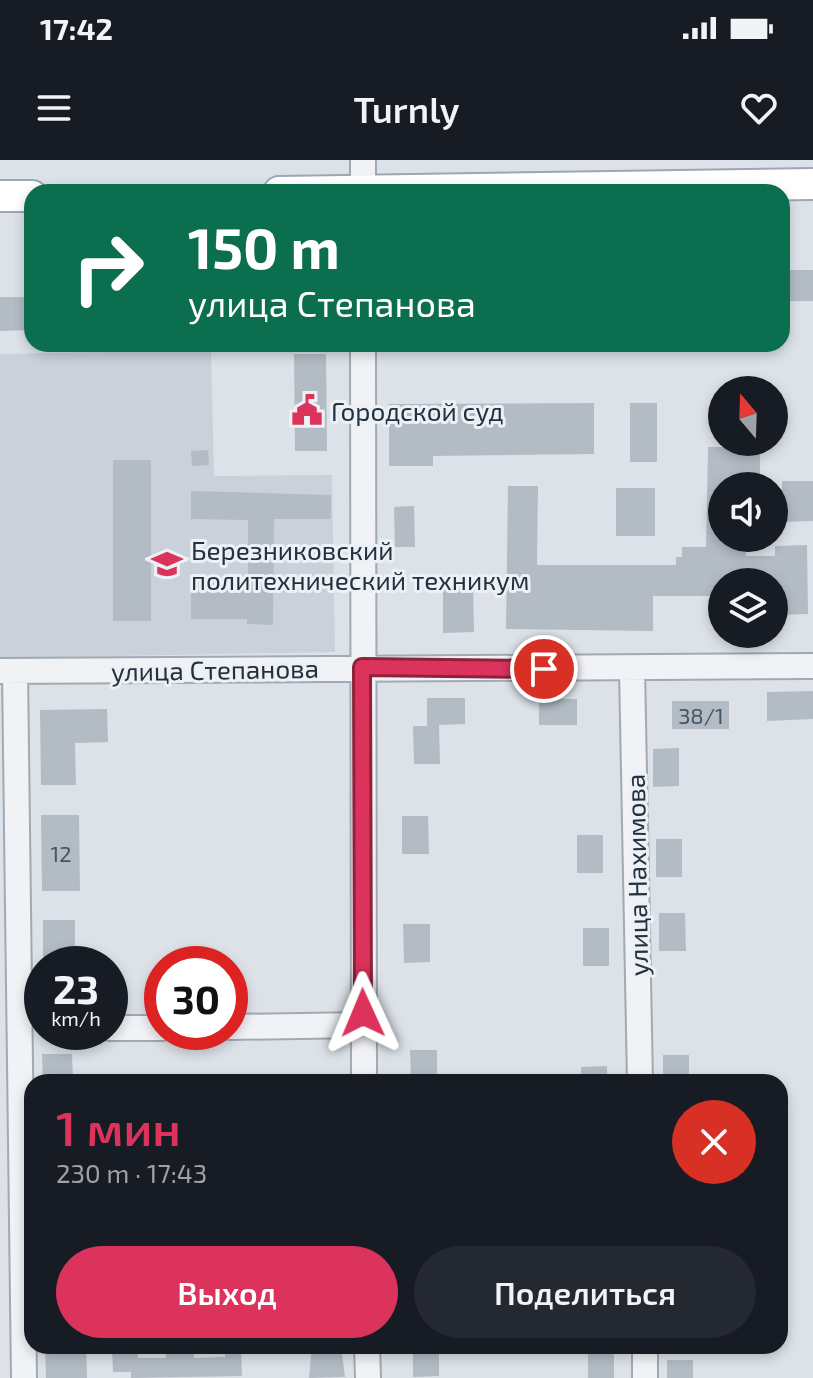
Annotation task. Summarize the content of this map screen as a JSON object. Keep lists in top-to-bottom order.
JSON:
{
  "streets": {
    "street": ["улица Степанова", "улица Нахимова"]
  },
  "crossings": [
    ["улица Степанова", "улица Нахимова"]
  ],
  "places": {
    "public building": ["Городской суд"],
    "school or university": ["Березниковский политехнический техникум"]
  },
  "house_numbers": ["38/1", "12"],
  "north": "top",
  "page": {
    "status": "17:42",
    "header": "Turnly",
    "turn": ["150 m", "улица Степанова"],
    "speed": "23 km/h",
    "limit": "30",
    "heading": ["1 мин", "230 m · 17:43"],
    "buttons": ["Выход", "Поделиться"]
  }
}
